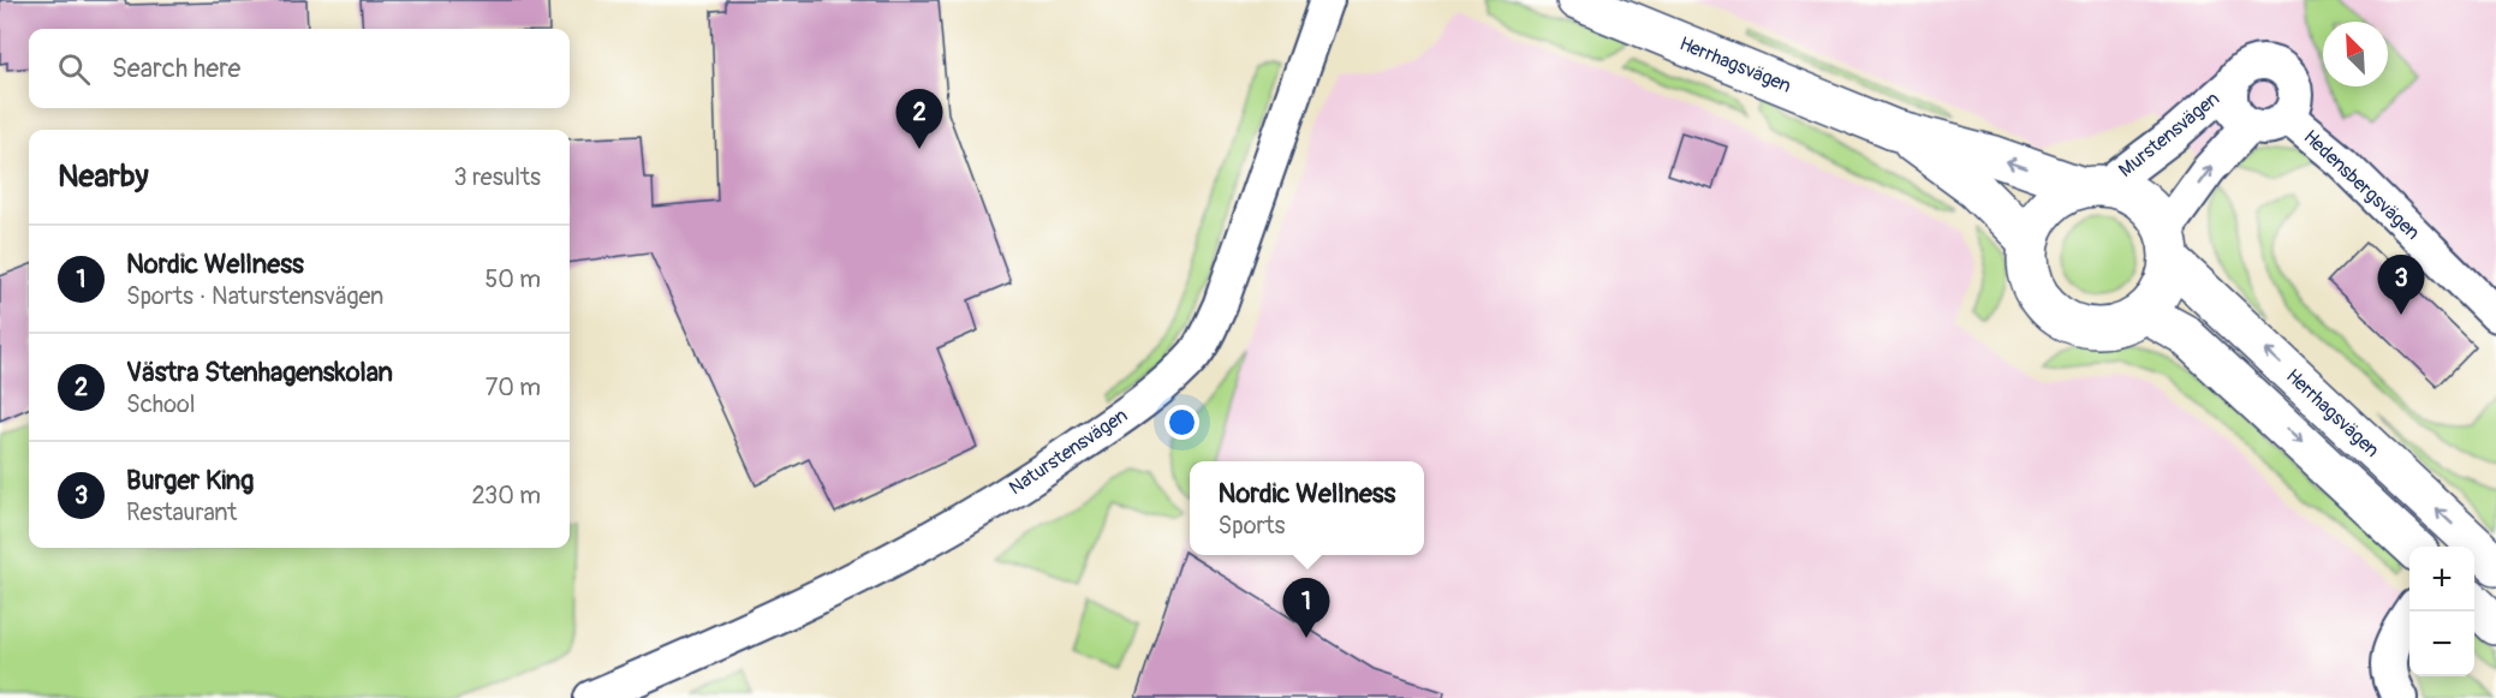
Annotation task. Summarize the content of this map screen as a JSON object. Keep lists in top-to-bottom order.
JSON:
{
  "streets": {
    "street": [
      "Herrhagsvägen",
      "Murstensvägen",
      "Hedensbergsvägen",
      "Naturstensvägen"
    ]
  },
  "crossings": [
    ["Herrhagsvägen", "Murstensvägen"],
    ["Murstensvägen", "Hedensbergsvägen"]
  ],
  "north": "top left",
  "page": {
    "search": "Search here",
    "pins": ["2", "3", "1"],
    "heading": ["Nearby", "3 results"],
    "list": [
      {
        "mark": "1",
        "name": "Nordic Wellness",
        "note": "Sports · Naturstensvägen",
        "value": "50 m"
      },
      {
        "mark": "2",
        "name": "Västra Stenhagenskolan",
        "note": "School",
        "value": "70 m"
      },
      {
        "mark": "3",
        "name": "Burger King",
        "note": "Restaurant",
        "value": "230 m"
      }
    ],
    "popup": ["Nordic Wellness", "Sports"],
    "map_buttons": ["+", "−"]
  }
}
